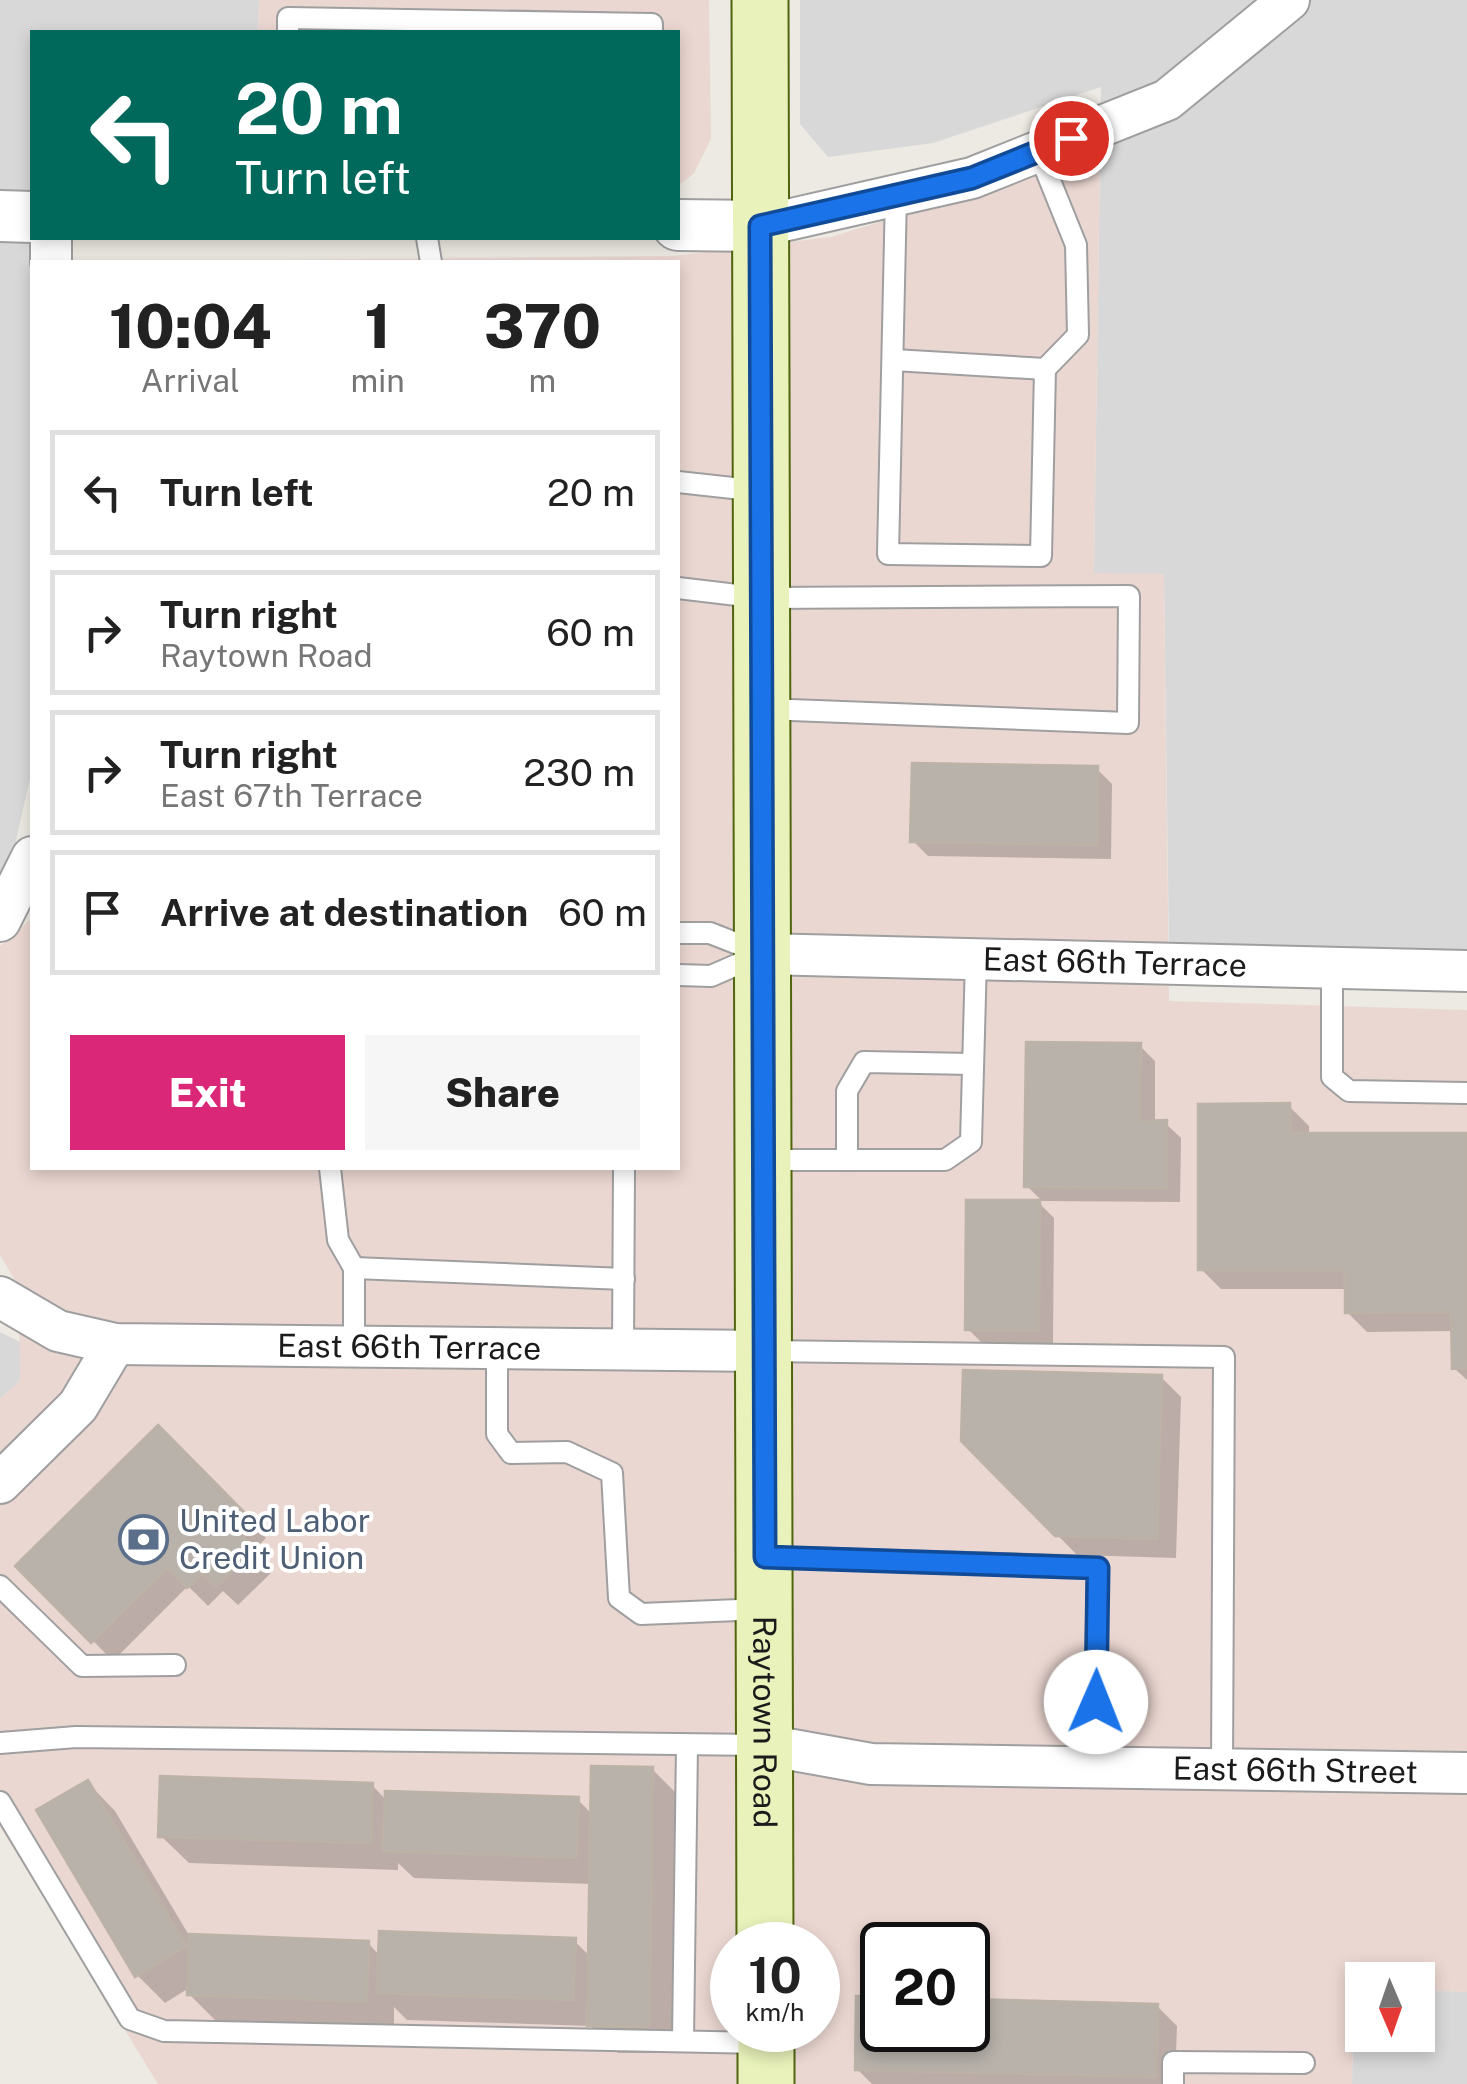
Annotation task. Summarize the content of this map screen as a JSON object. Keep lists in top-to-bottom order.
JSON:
{
  "streets": {
    "main road": ["Raytown Road"],
    "street": ["East 66th Terrace", "East 66th Street"]
  },
  "crossings": [
    ["East 66th Terrace", "Raytown Road"],
    ["Raytown Road", "East 66th Street"]
  ],
  "places": {
    "bank": ["United Labor Credit Union"]
  },
  "north": "bottom",
  "page": {
    "turn": ["20 m", "Turn left"],
    "eta": [
      "10:04",
      "Arrival",
      "1",
      "min",
      "370",
      "m"
    ],
    "list": [
      {
        "name": "Turn left",
        "value": "20 m"
      },
      {
        "name": "Turn right",
        "note": "Raytown Road",
        "value": "60 m"
      },
      {
        "name": "Turn right",
        "note": "East 67th Terrace",
        "value": "230 m"
      },
      {
        "name": "Arrive at destination",
        "value": "60 m"
      }
    ],
    "buttons": ["Exit", "Share"],
    "speed": "10 km/h",
    "limit": "20"
  }
}
